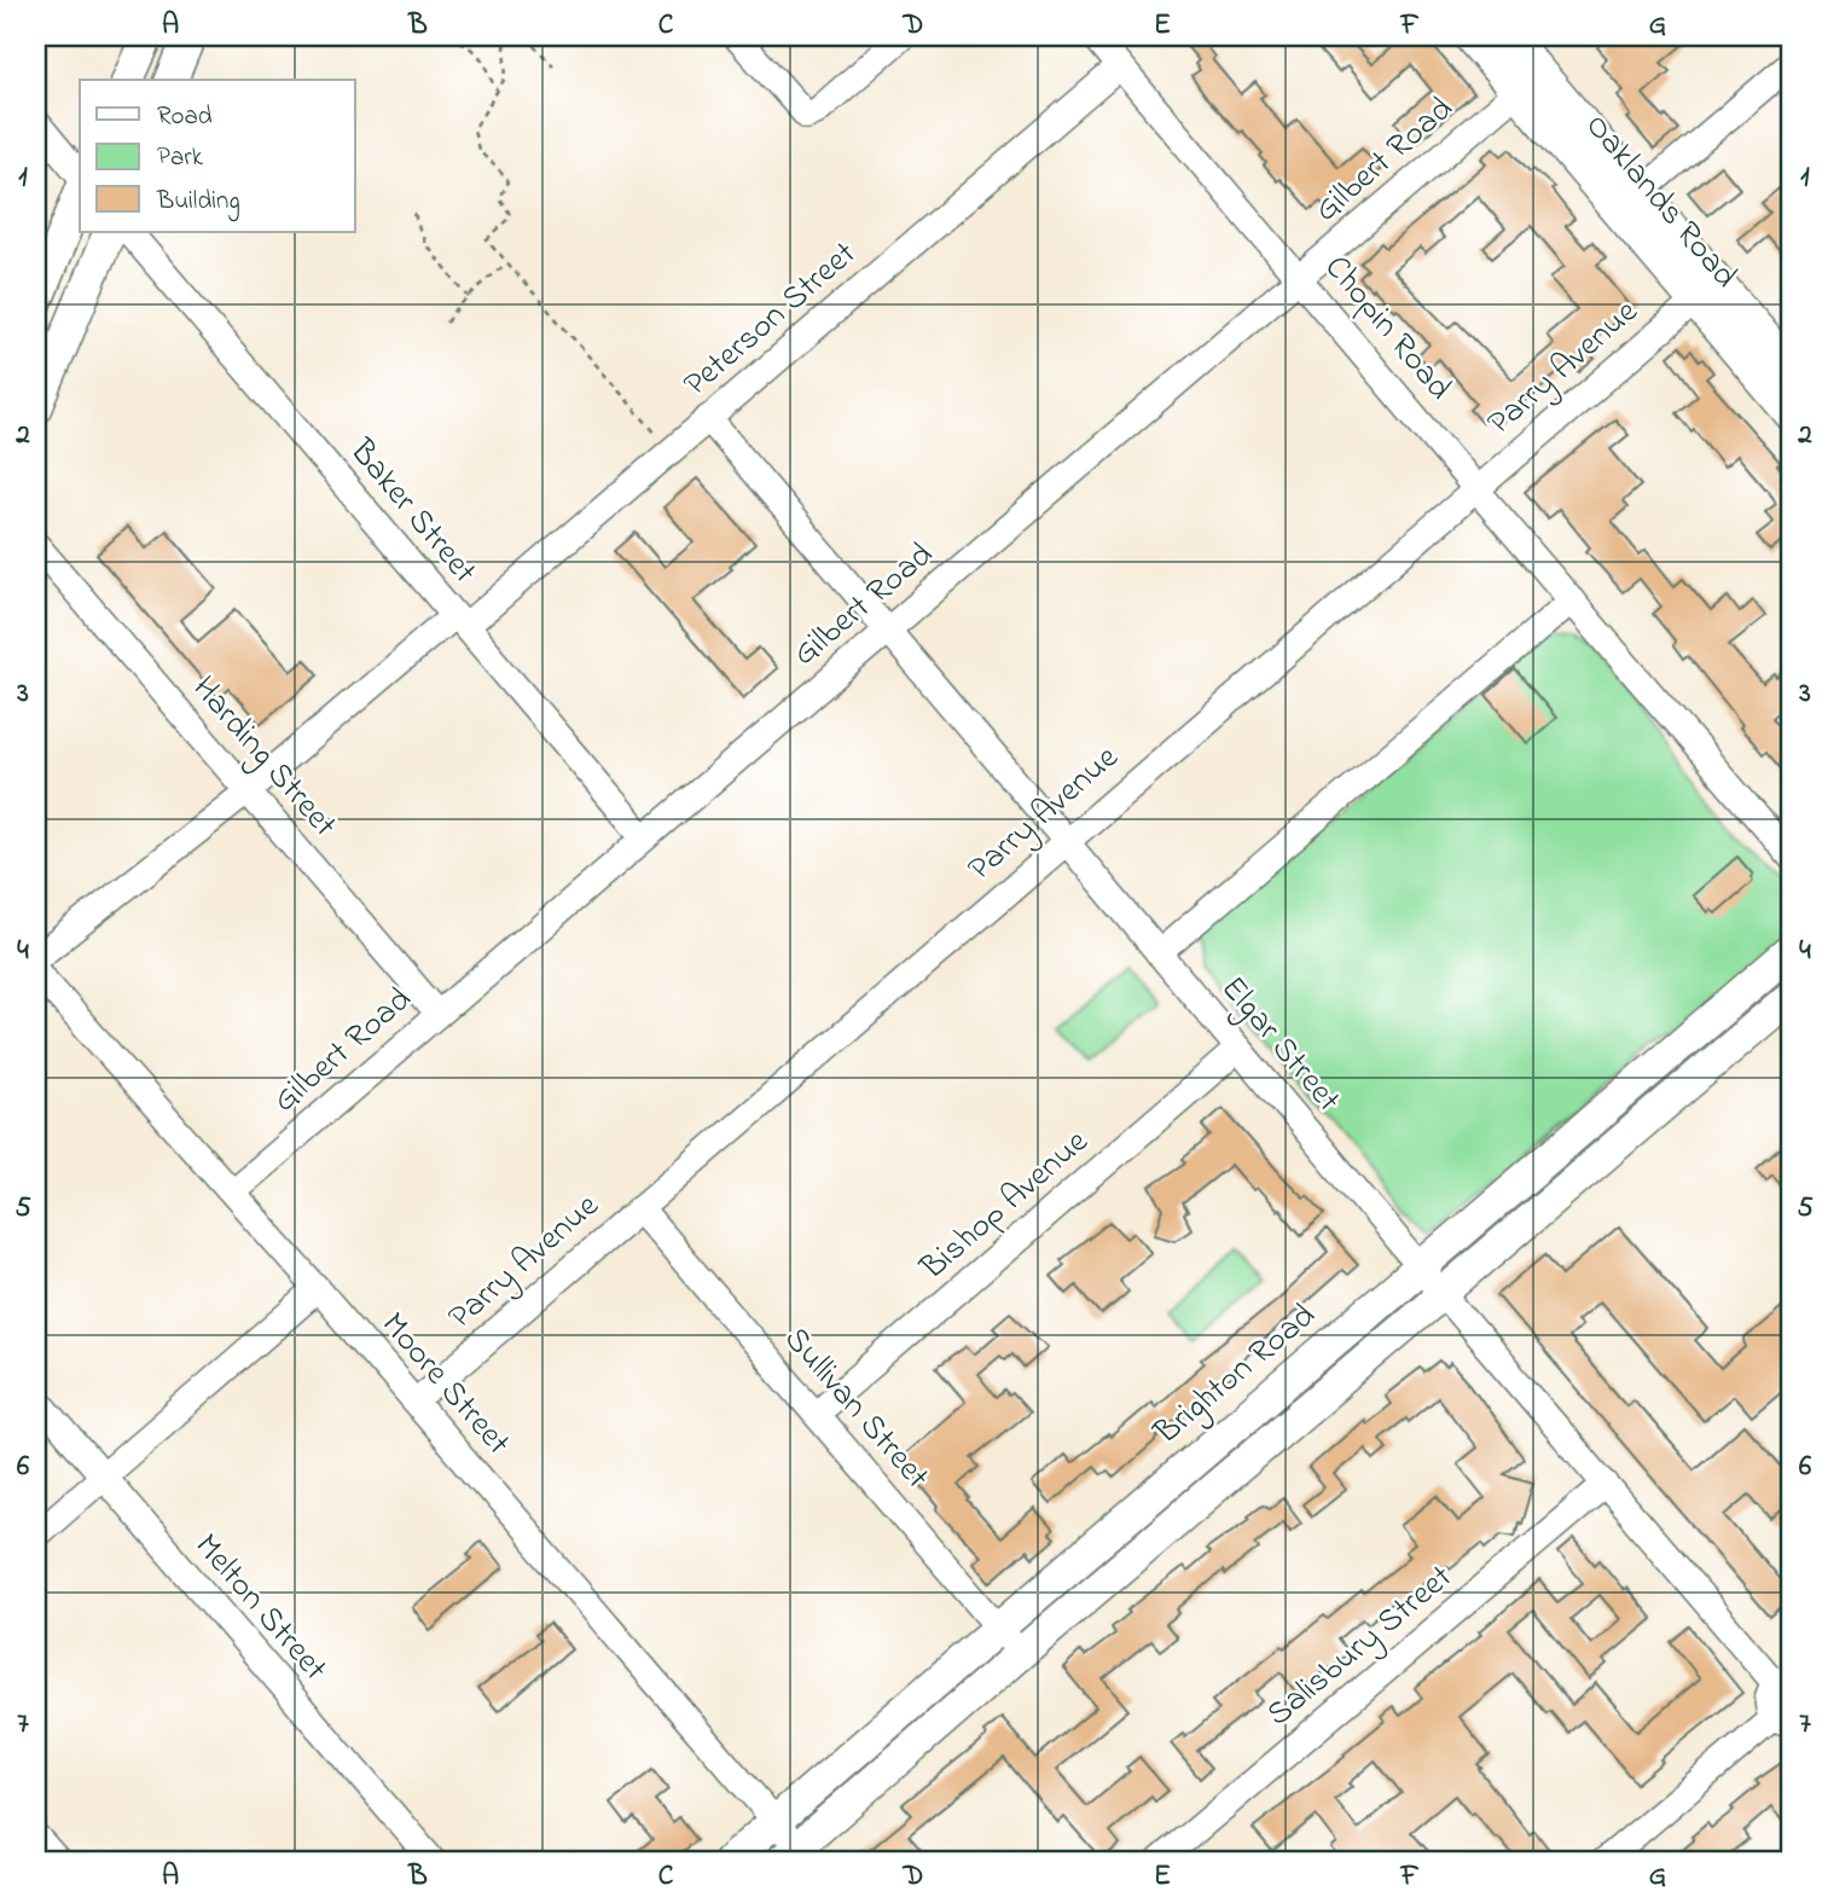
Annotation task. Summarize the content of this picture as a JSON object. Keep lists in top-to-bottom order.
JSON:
{
  "streets": {
    "main road": ["Oaklands Road", "Brighton Road"],
    "street": [
      "Gilbert Road",
      "Peterson Street",
      "Chopin Road",
      "Parry Avenue",
      "Baker Street",
      "Harding Street",
      "Elgar Street",
      "Bishop Avenue",
      "Moore Street",
      "Sullivan Street",
      "Melton Street",
      "Salisbury Street"
    ]
  },
  "crossings": [
    ["Gilbert Road", "Oaklands Road"],
    ["Gilbert Road", "Chopin Road"],
    ["Gilbert Road", "Baker Street"],
    ["Gilbert Road", "Harding Street"],
    ["Gilbert Road", "Elgar Street"],
    ["Gilbert Road", "Moore Street"],
    ["Oaklands Road", "Parry Avenue"],
    ["Peterson Street", "Chopin Road"],
    ["Peterson Street", "Baker Street"],
    ["Peterson Street", "Harding Street"],
    ["Peterson Street", "Elgar Street"],
    ["Chopin Road", "Parry Avenue"],
    ["Parry Avenue", "Elgar Street"],
    ["Parry Avenue", "Moore Street"],
    ["Parry Avenue", "Sullivan Street"],
    ["Elgar Street", "Bishop Avenue"],
    ["Elgar Street", "Brighton Road"],
    ["Elgar Street", "Salisbury Street"],
    ["Bishop Avenue", "Sullivan Street"],
    ["Brighton Road", "Moore Street"],
    ["Brighton Road", "Sullivan Street"]
  ],
  "legend": ["Road", "Park", "Building"],
  "grid": {
    "columns": [
      "A",
      "B",
      "C",
      "D",
      "E",
      "F",
      "G"
    ],
    "rows": [
      "1",
      "2",
      "3",
      "4",
      "5",
      "6",
      "7"
    ]
  }
}
